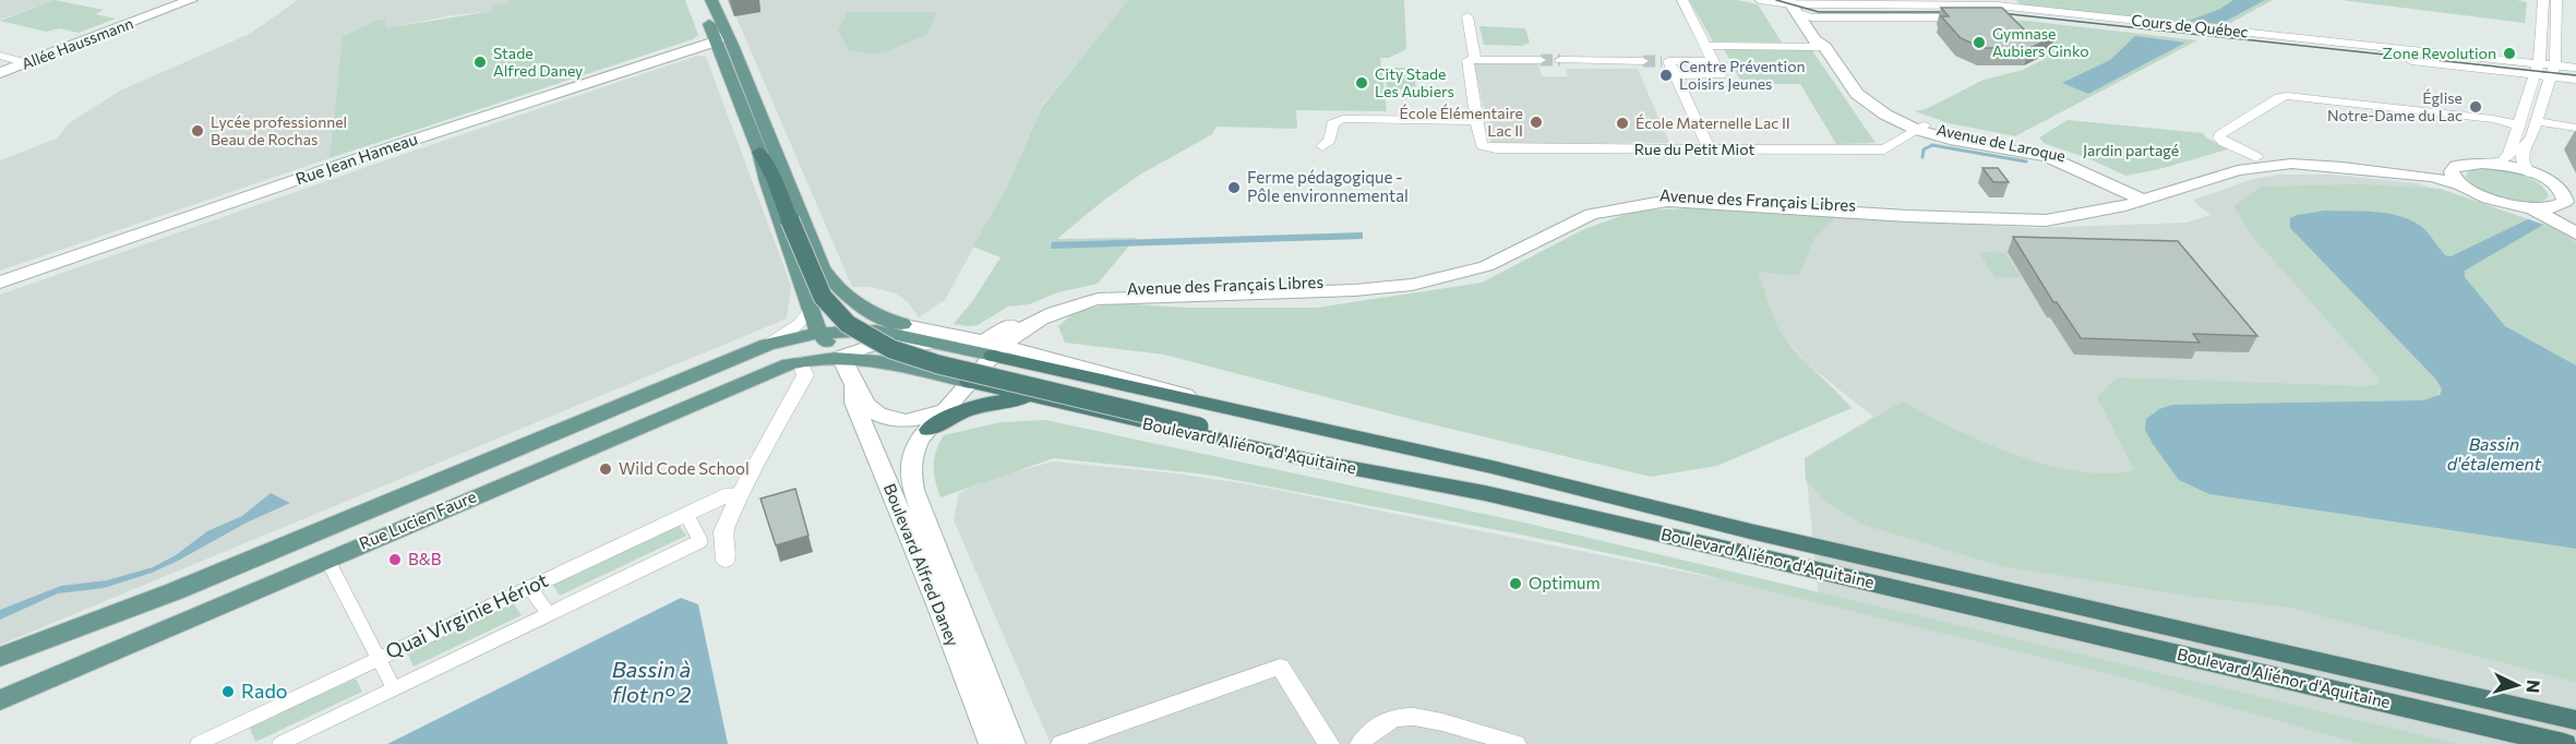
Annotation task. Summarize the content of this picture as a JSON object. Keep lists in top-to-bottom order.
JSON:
{
  "streets": {
    "highway": ["Boulevard Aliénor d'Aquitaine"],
    "main road": ["Rue Lucien Faure"],
    "street": [
      "Cours de Québec",
      "Allée Haussmann",
      "Avenue de Laroque",
      "Rue du Petit Miot",
      "Rue Jean Hameau",
      "Avenue des Français Libres",
      "Boulevard Alfred Daney",
      "Quai Virginie Hériot"
    ]
  },
  "crossings": [
    ["Cours de Québec", "Avenue de Laroque"],
    ["Avenue de Laroque", "Rue du Petit Miot"],
    ["Avenue de Laroque", "Avenue des Français Libres"],
    ["Avenue des Français Libres", "Boulevard Aliénor d'Aquitaine"],
    ["Avenue des Français Libres", "Rue Lucien Faure"],
    ["Avenue des Français Libres", "Boulevard Alfred Daney"],
    ["Boulevard Aliénor d'Aquitaine", "Rue Lucien Faure"],
    ["Boulevard Aliénor d'Aquitaine", "Boulevard Alfred Daney"],
    ["Rue Lucien Faure", "Boulevard Alfred Daney"]
  ],
  "water": ["Bassin d'étalement", "Bassin à flot n° 2"],
  "parks": ["Jardin partagé"],
  "places": [
    "Gymnase Aubiers Ginko",
    "Zone Revolution",
    "Stade Alfred Daney",
    "Centre Prévention Loisirs Jeunes",
    "City Stade Les Aubiers",
    "Église Notre-Dame du Lac",
    "École Élémentaire Lac II",
    "École Maternelle Lac II",
    "Lycée professionnel Beau de Rochas",
    "Ferme pédagogique - Pôle environnemental",
    "Wild Code School",
    "B&B",
    "Optimum",
    "Rado"
  ],
  "north": "right"
}
